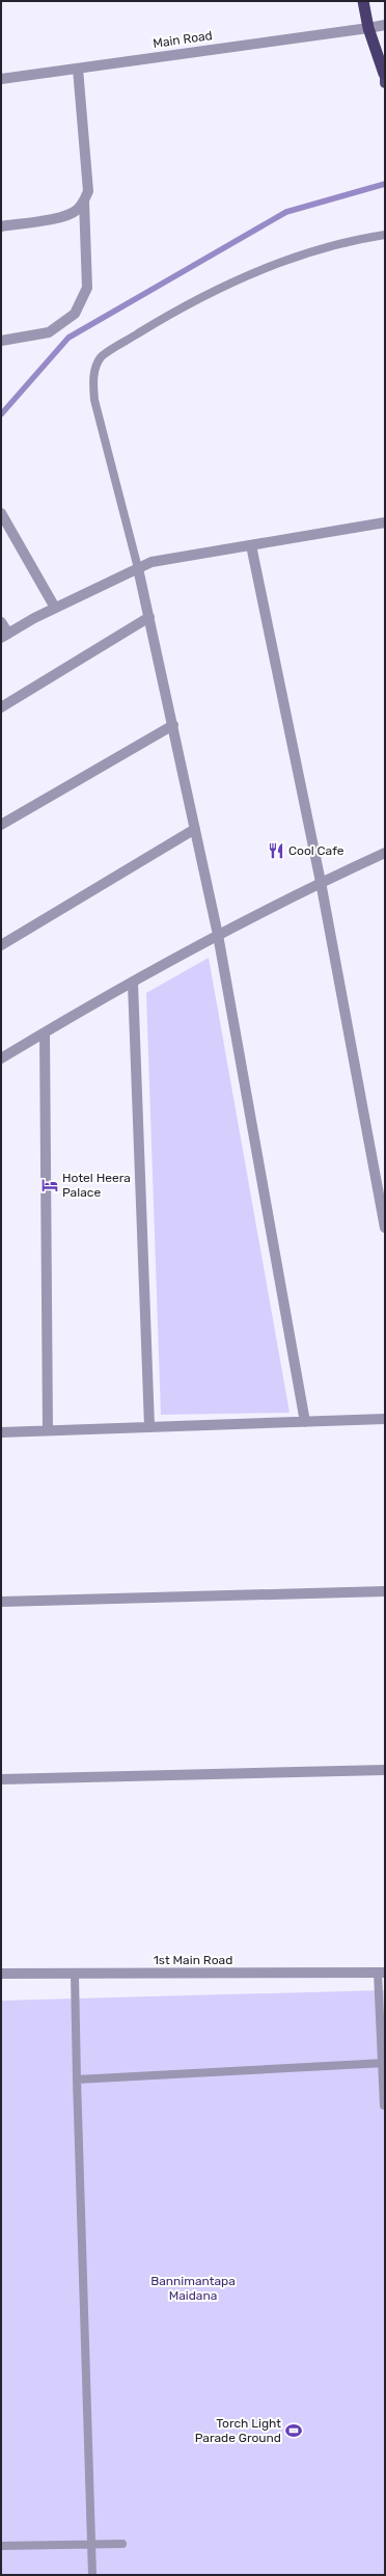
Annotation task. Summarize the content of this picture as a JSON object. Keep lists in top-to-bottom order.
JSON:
{
  "streets": {
    "street": ["Main Road", "1st Main Road"]
  },
  "parks": ["Bannimantapa Maidana"],
  "places": {
    "restaurant": ["Cool Cafe"],
    "hotel": ["Hotel Heera Palace"],
    "sports": ["Torch Light Parade Ground"]
  }
}
